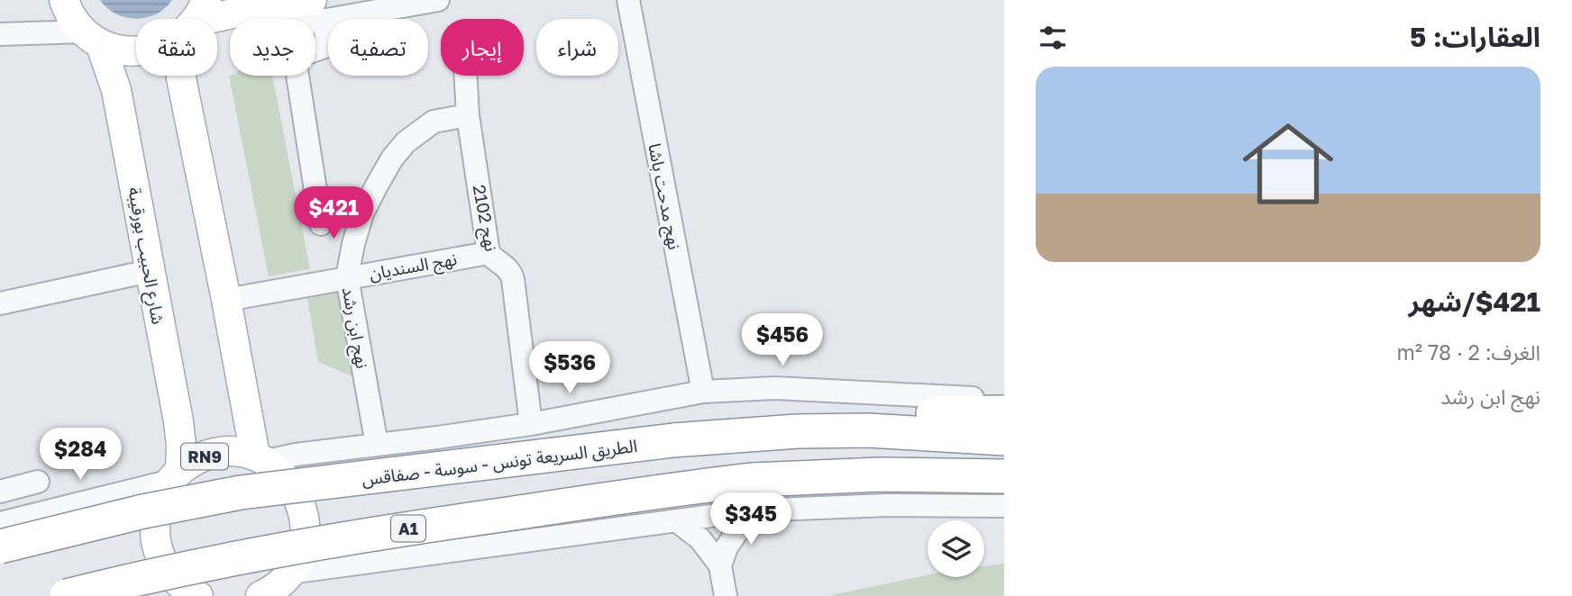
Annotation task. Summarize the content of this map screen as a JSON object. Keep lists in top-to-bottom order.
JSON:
{
  "streets": {
    "highway": ["الطريق السريعة تونس - سوسة - صفاقس", "A1"],
    "main road": ["شارع الحبيب بورقيبة", "RN9"],
    "street": [
      "نهج مدحت باشا",
      "نهج 2102",
      "نهج السنديان",
      "نهج ابن رشد"
    ]
  },
  "crossings": [
    ["نهج 2102", "نهج السنديان"],
    ["نهج 2102", "نهج ابن رشد"],
    ["شارع الحبيب بورقيبة", "RN9"],
    ["نهج السنديان", "نهج ابن رشد"],
    ["نهج السنديان", "RN9"]
  ],
  "page": {
    "heading": "العقارات: 5",
    "chip": [
      "شراء",
      "إيجار",
      "تصفية",
      "جديد",
      "شقة"
    ],
    "list": [
      {
        "name": "$421/شهر",
        "note": "الغرف: 2 · 78 m² · نهج ابن رشد"
      }
    ],
    "price": [
      "$421",
      "$456",
      "$536",
      "$284",
      "$345"
    ]
  }
}
